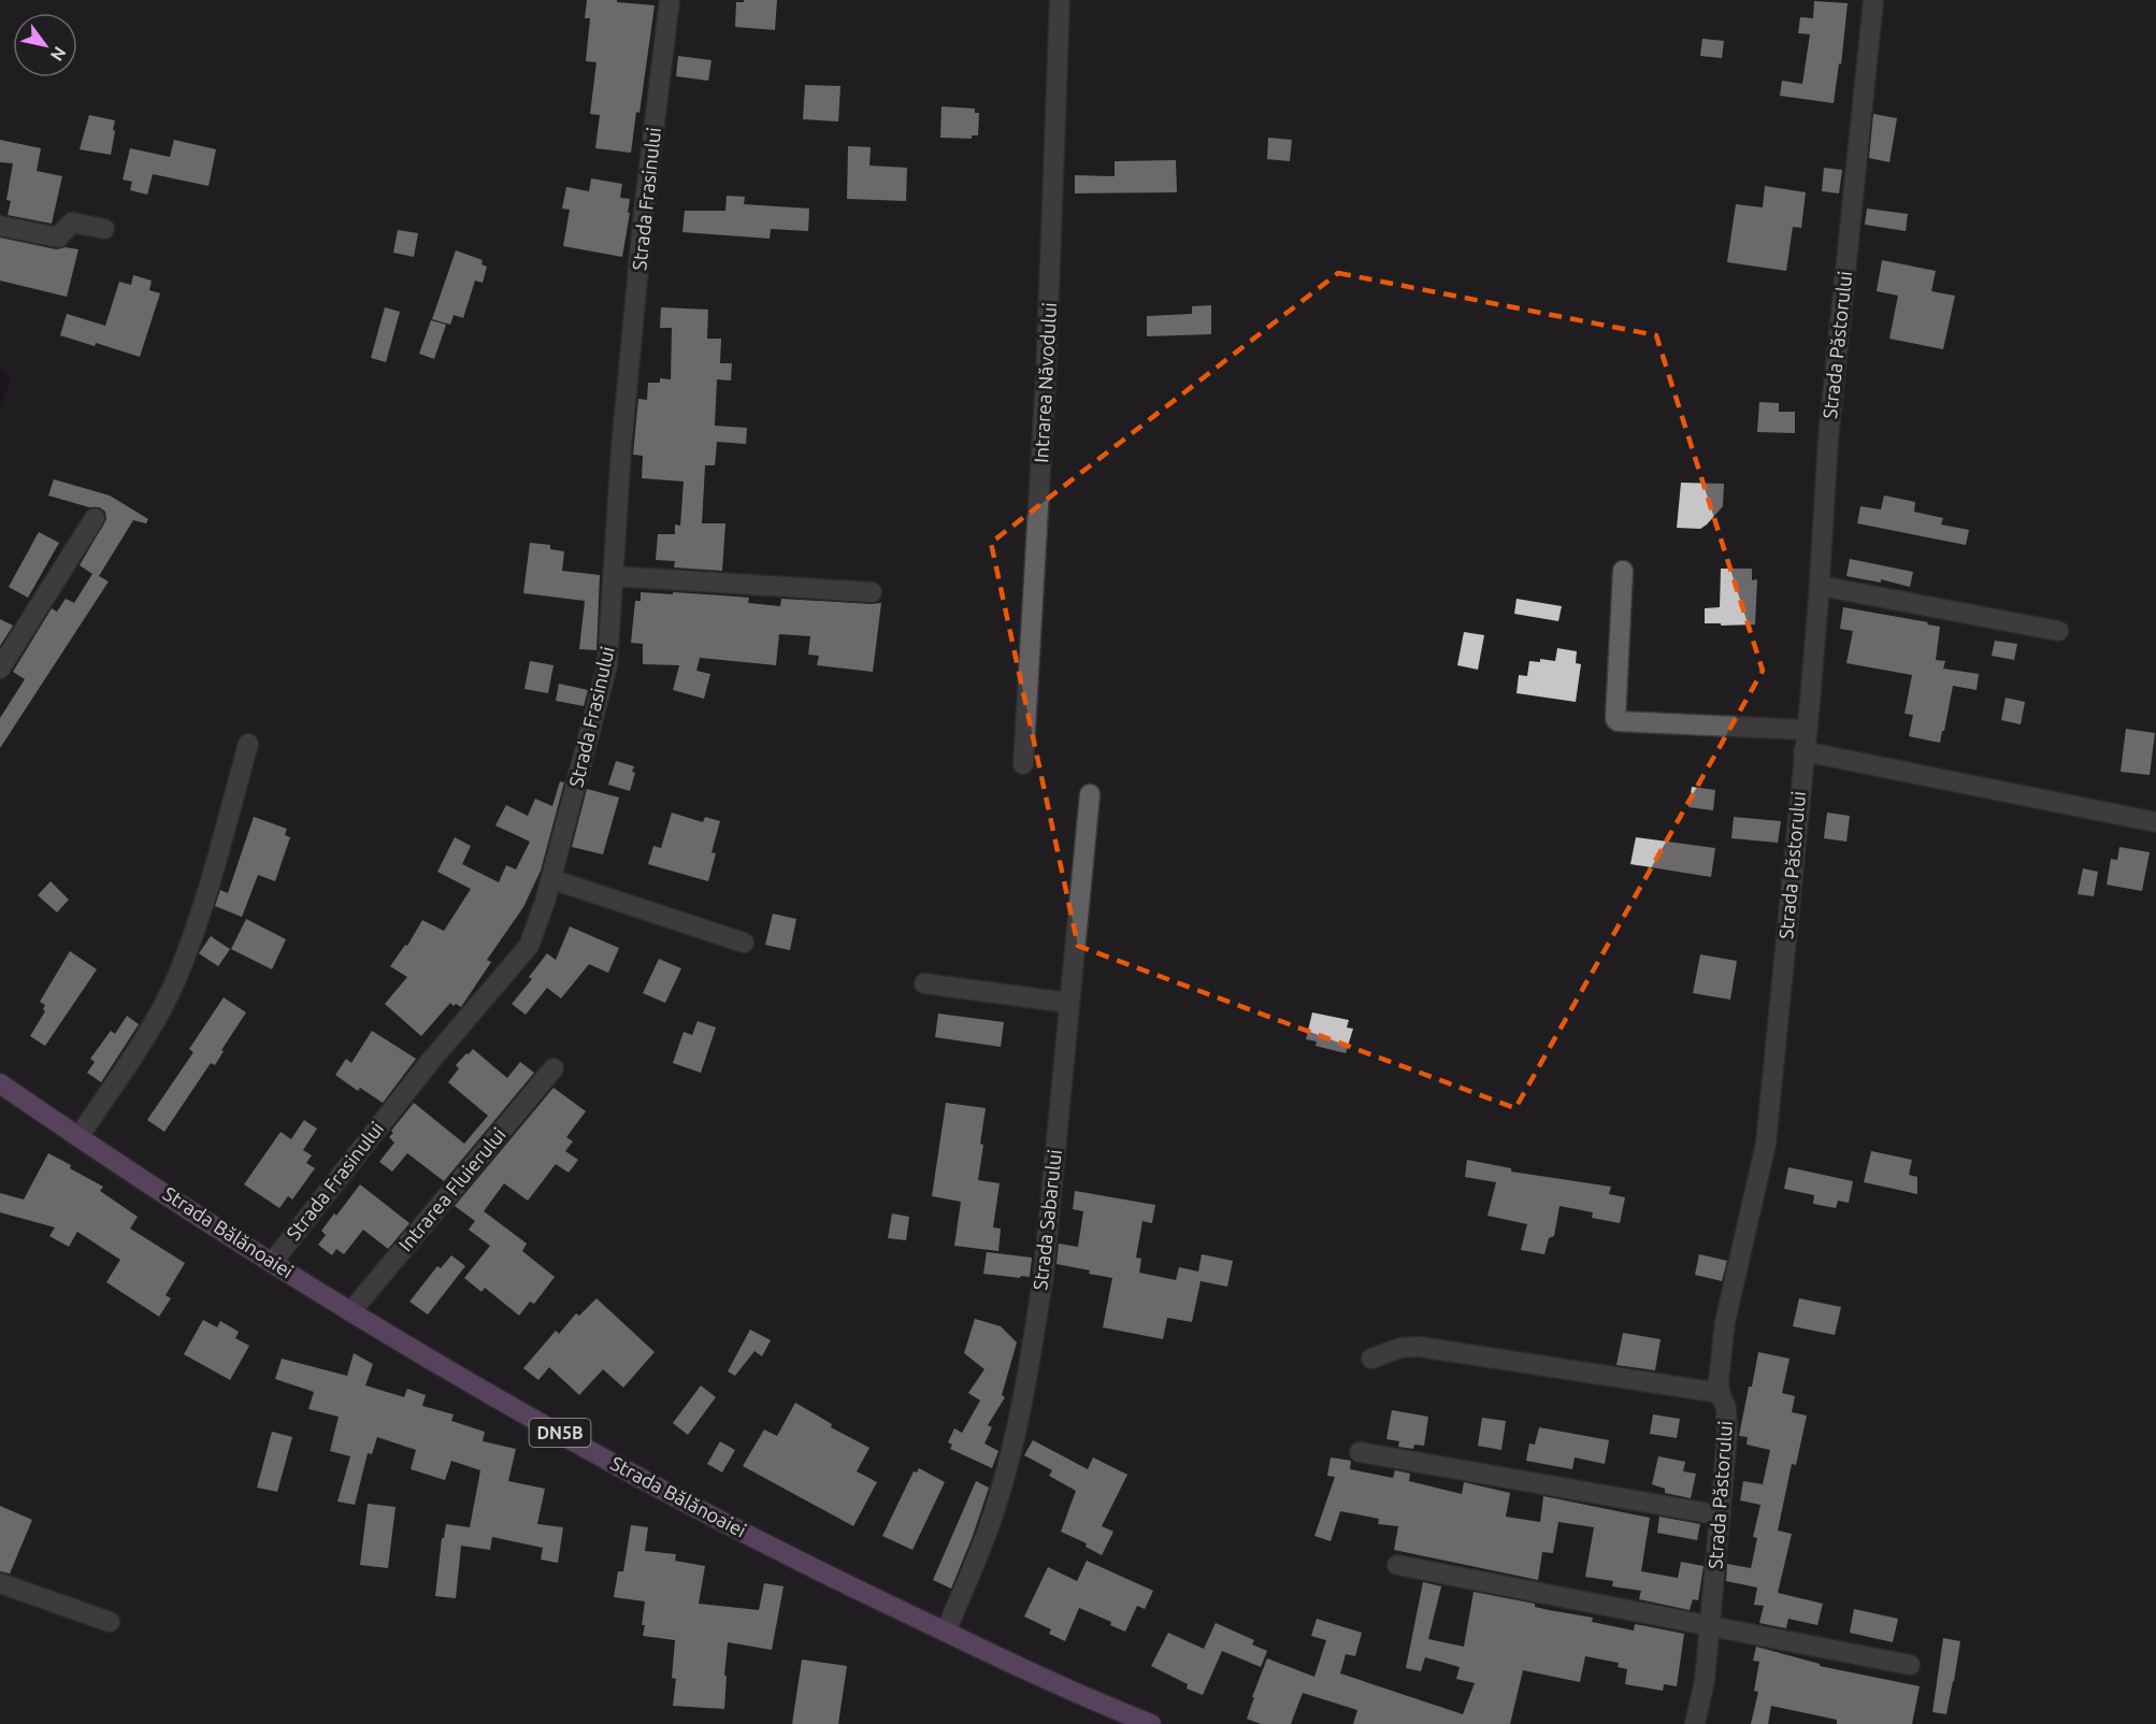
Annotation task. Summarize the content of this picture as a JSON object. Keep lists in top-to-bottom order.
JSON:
{
  "streets": {
    "main road": ["Strada Bălănoaiei", "DN5B"],
    "street": [
      "Strada Frasinului",
      "Strada Păstorului",
      "Intrarea Năvodului",
      "Intrarea Fluierului",
      "Strada Sabarului"
    ]
  },
  "crossings": [
    ["Strada Frasinului", "Strada Bălănoaiei"],
    ["Intrarea Fluierului", "Strada Bălănoaiei"],
    ["Strada Sabarului", "Strada Bălănoaiei"]
  ],
  "north": "bottom right"
}
